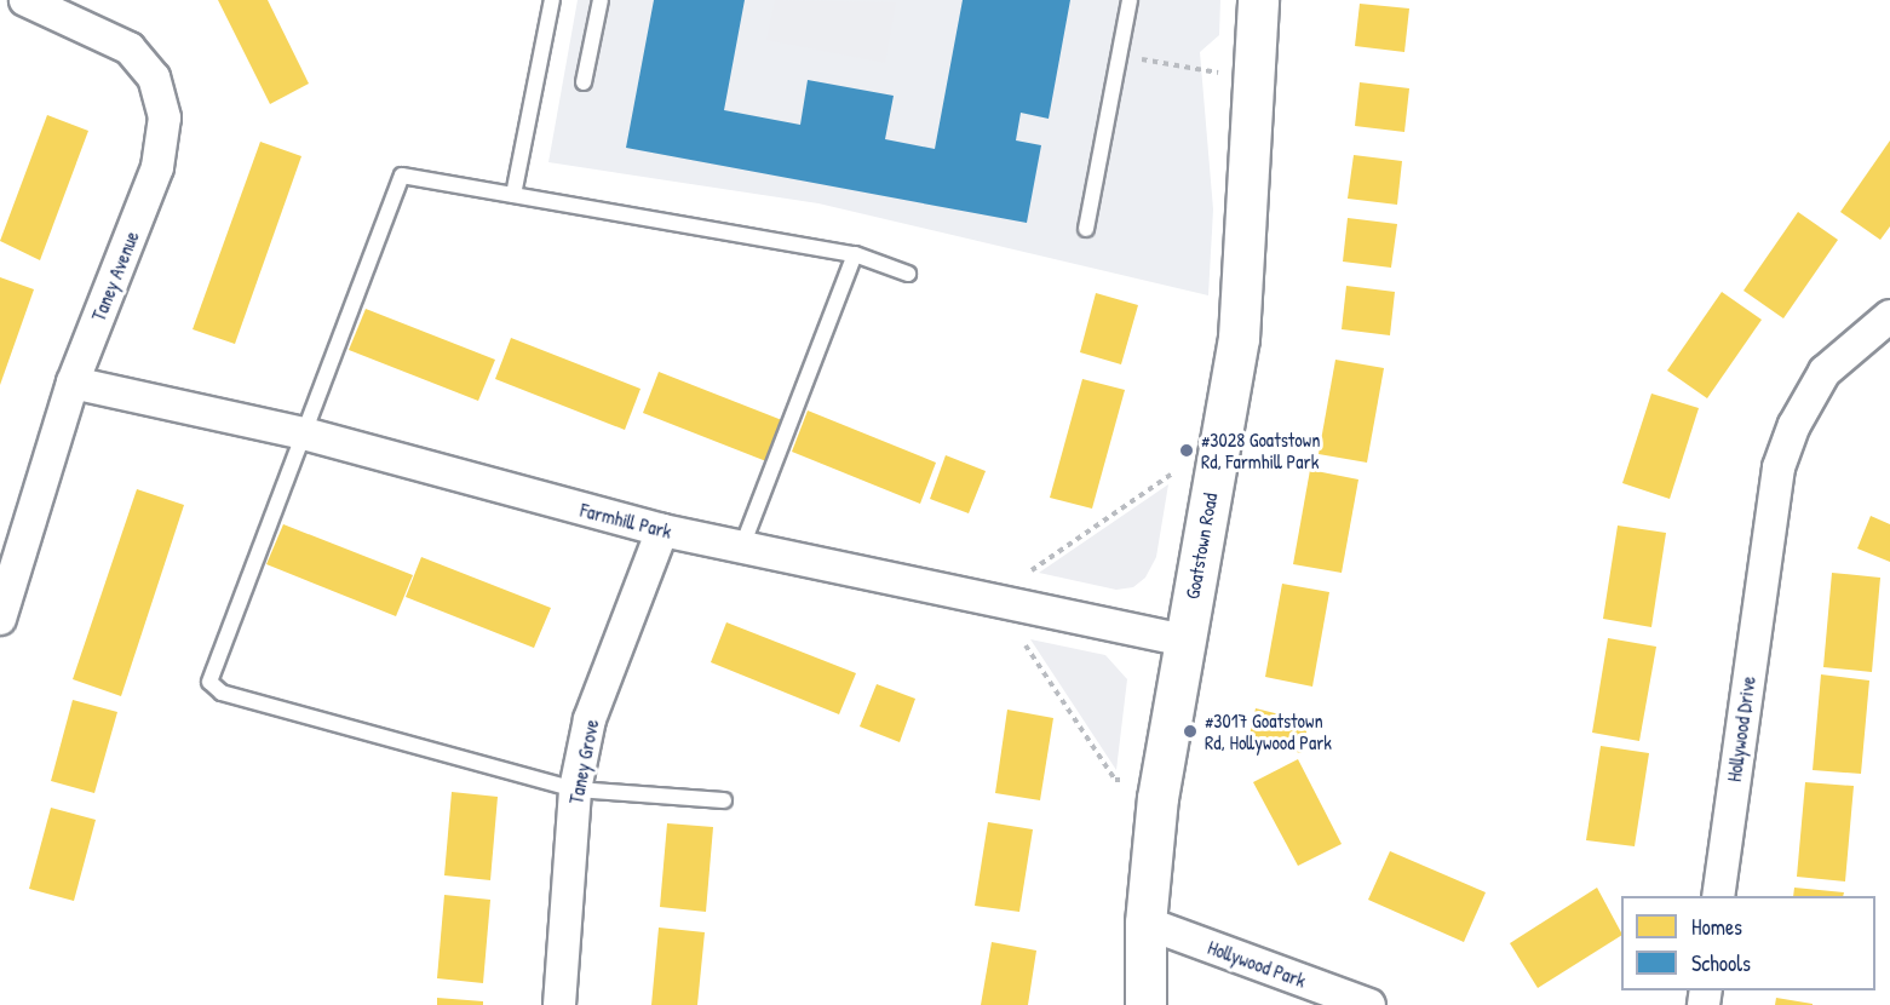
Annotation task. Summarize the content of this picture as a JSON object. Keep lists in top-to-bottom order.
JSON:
{
  "streets": {
    "main road": ["Goatstown Road"],
    "street": [
      "Taney Avenue",
      "Farmhill Park",
      "Hollywood Drive",
      "Taney Grove",
      "Hollywood Park"
    ]
  },
  "crossings": [
    ["Taney Avenue", "Farmhill Park"],
    ["Farmhill Park", "Goatstown Road"],
    ["Farmhill Park", "Taney Grove"],
    ["Goatstown Road", "Hollywood Park"]
  ],
  "places": ["#3028 Goatstown Rd, Farmhill Park", "#3017 Goatstown Rd, Hollywood Park"],
  "legend": ["Homes", "Schools"]
}
